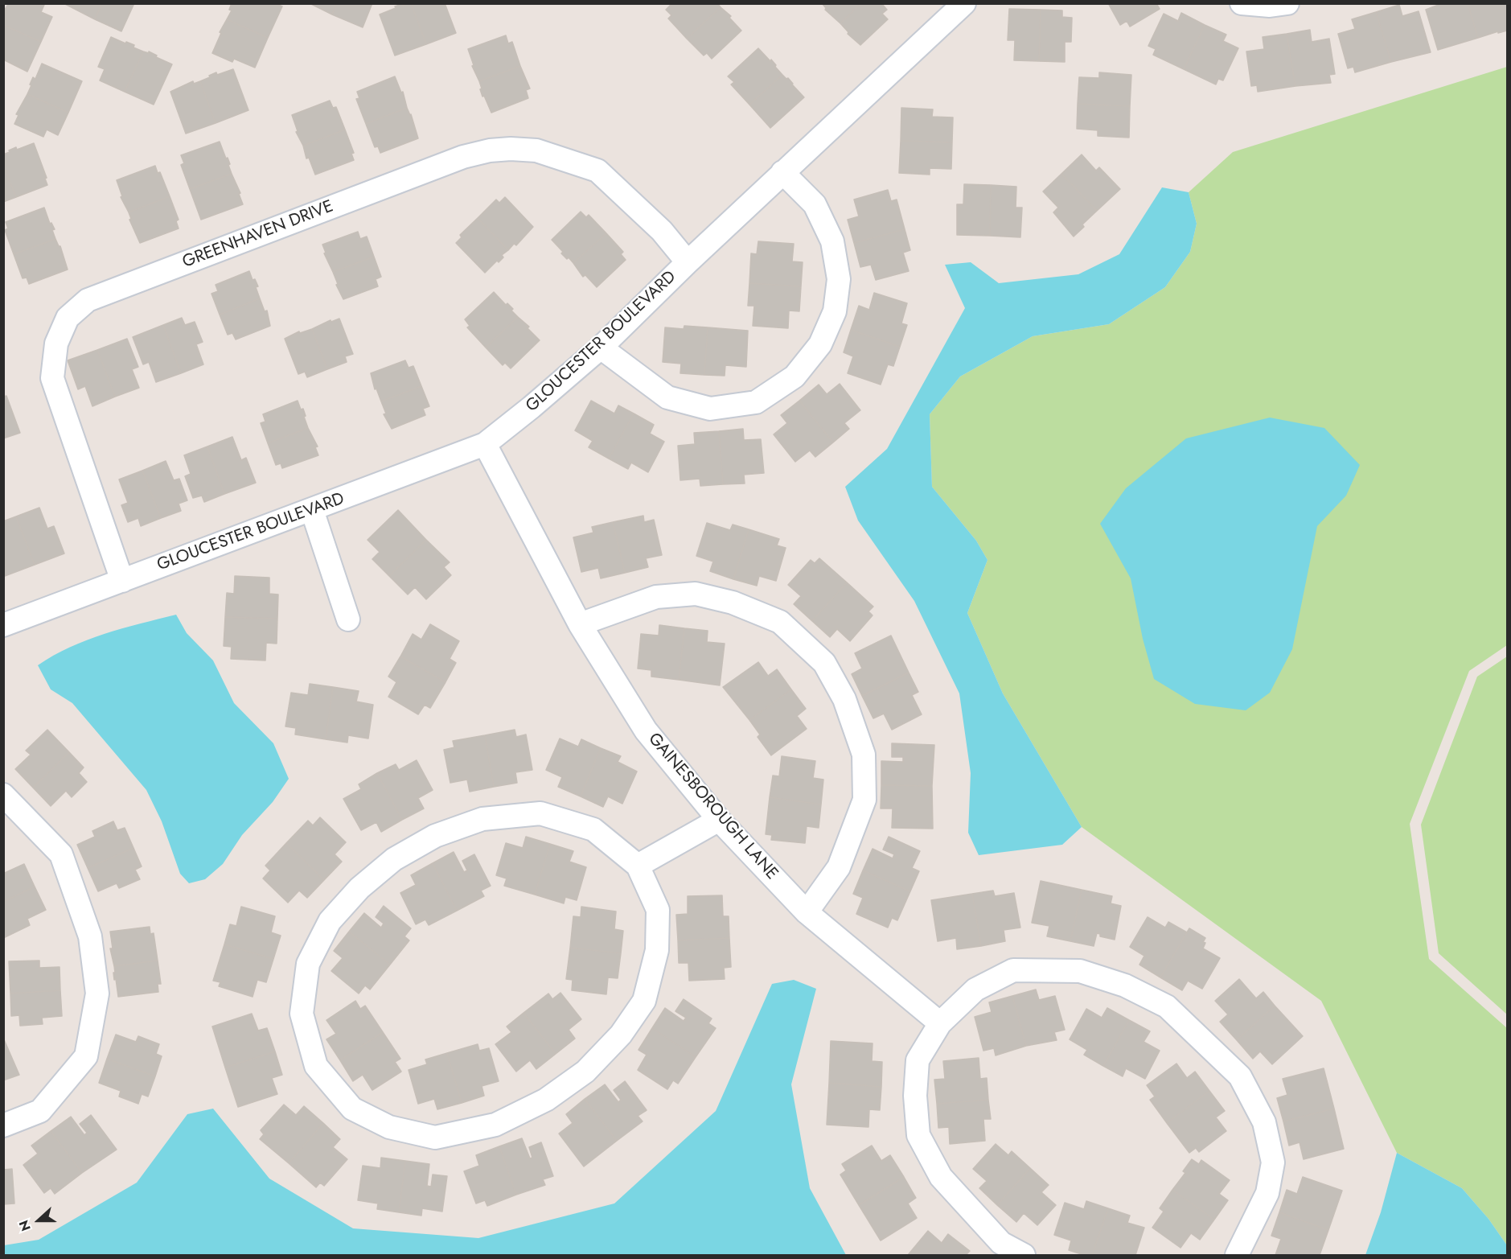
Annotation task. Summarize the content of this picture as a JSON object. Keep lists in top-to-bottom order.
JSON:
{
  "streets": {
    "street": ["GREENHAVEN DRIVE", "GLOUCESTER BOULEVARD", "GAINESBOROUGH LANE"]
  },
  "crossings": [
    ["GREENHAVEN DRIVE", "GLOUCESTER BOULEVARD"],
    ["GLOUCESTER BOULEVARD", "GAINESBOROUGH LANE"]
  ],
  "north": "left"
}
